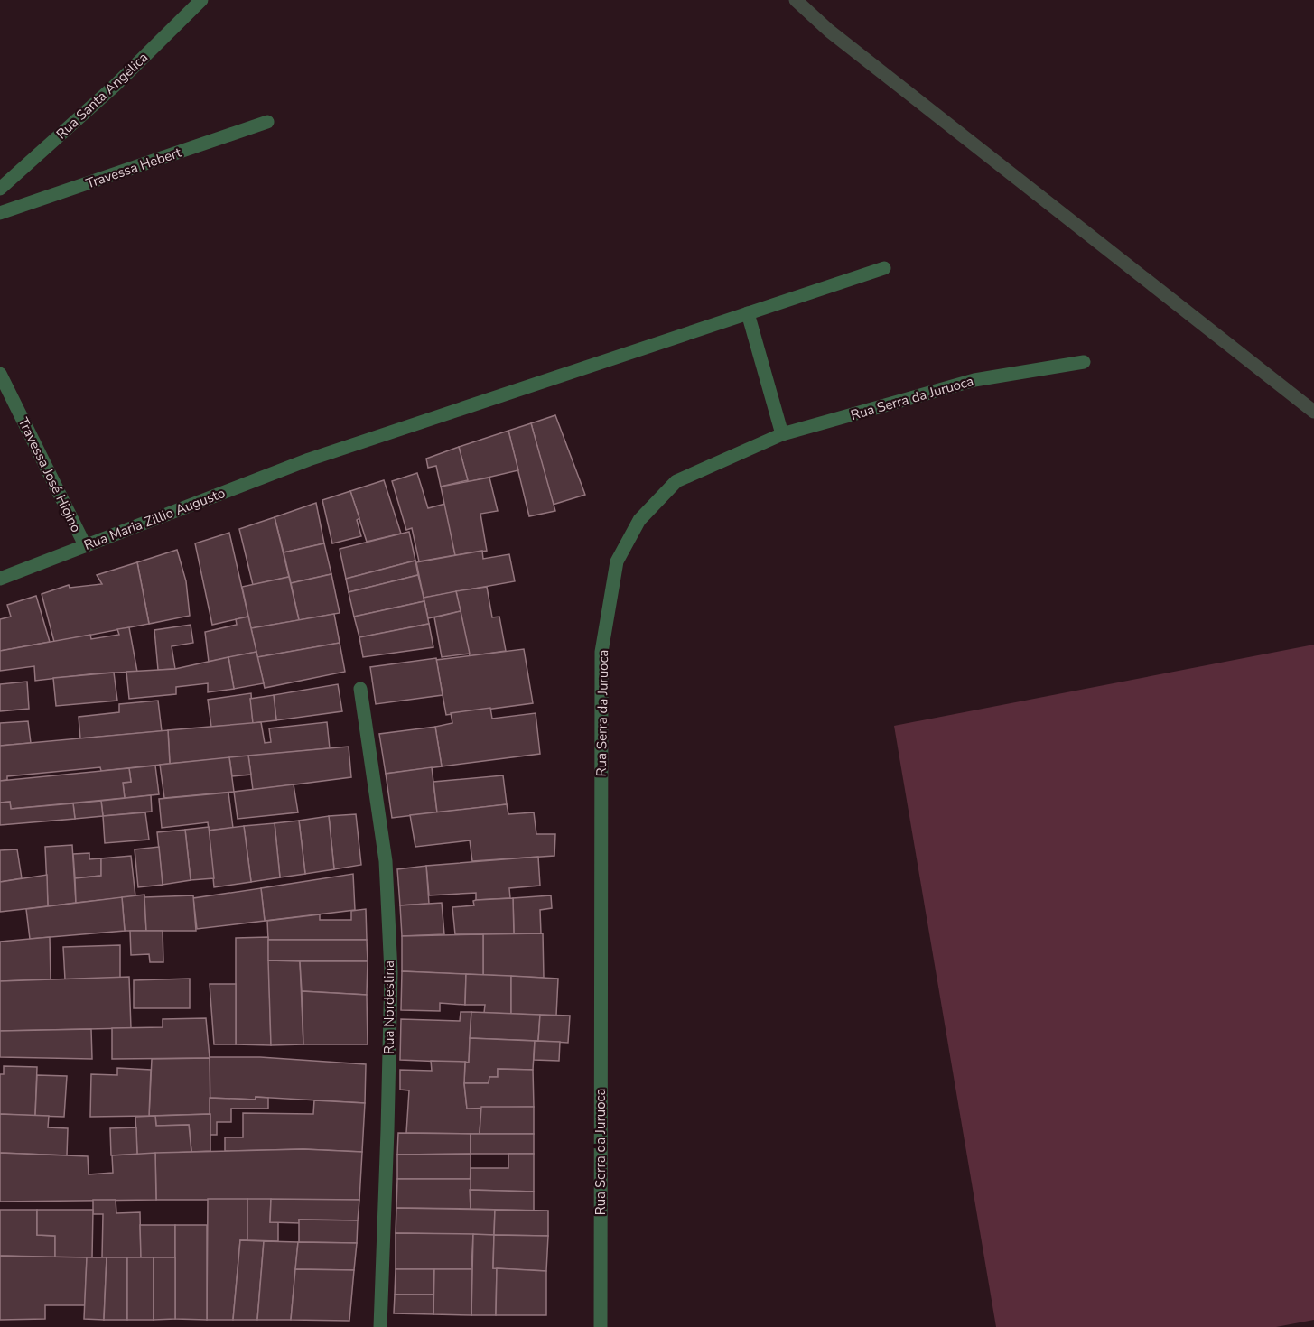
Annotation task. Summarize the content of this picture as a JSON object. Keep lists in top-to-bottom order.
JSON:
{
  "streets": {
    "street": [
      "Rua Santa Angélica",
      "Travessa Hebert",
      "Rua Serra da Juruoca",
      "Travessa José Higino",
      "Rua Maria Zillio Augusto",
      "Rua Nordestina"
    ]
  },
  "crossings": [
    ["Travessa José Higino", "Rua Maria Zillio Augusto"]
  ]
}
